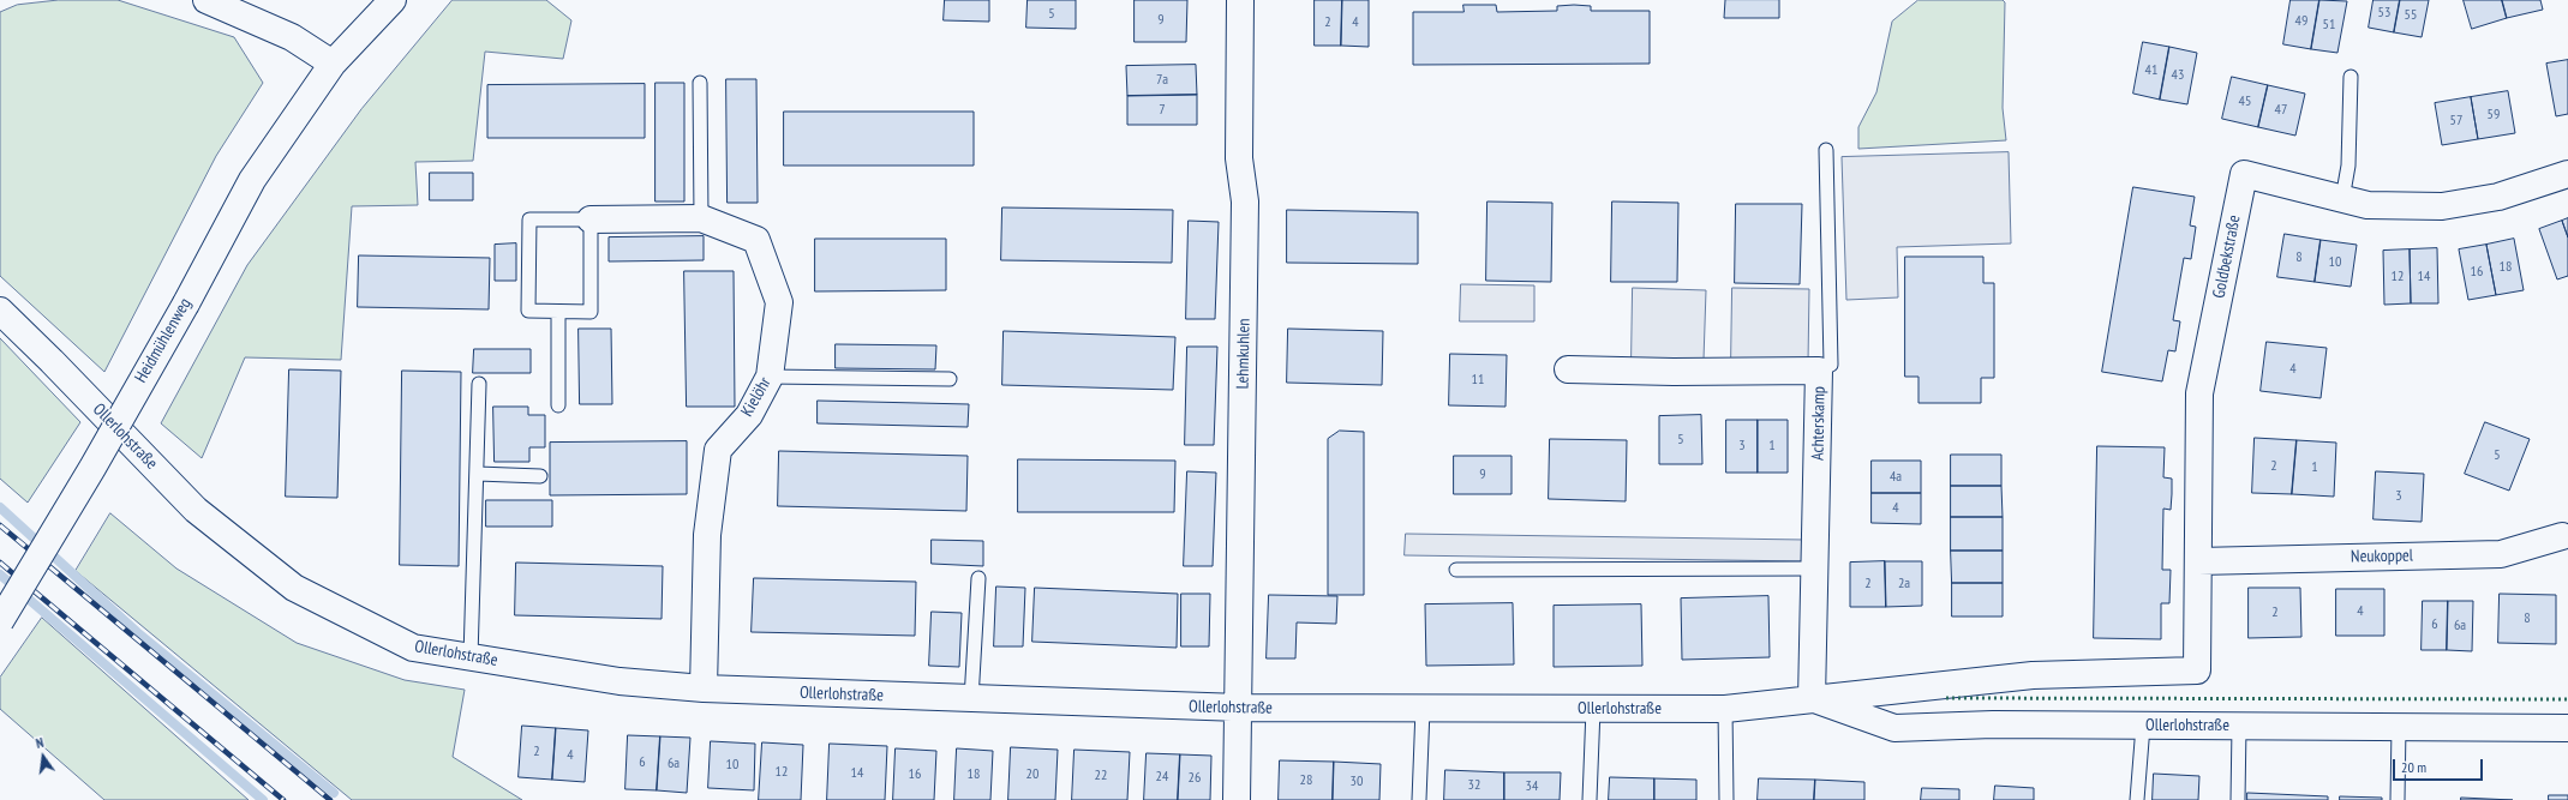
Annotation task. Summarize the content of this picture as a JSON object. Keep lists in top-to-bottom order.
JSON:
{
  "streets": {
    "street": [
      "Goldbekstraße",
      "Heidmühlenweg",
      "Lehmkuhlen",
      "Kielöhr",
      "Achterskamp",
      "Ollerlohstraße",
      "Neukoppel"
    ]
  },
  "crossings": [
    ["Goldbekstraße", "Ollerlohstraße"],
    ["Goldbekstraße", "Neukoppel"],
    ["Lehmkuhlen", "Ollerlohstraße"],
    ["Kielöhr", "Ollerlohstraße"],
    ["Achterskamp", "Ollerlohstraße"]
  ],
  "house_numbers": [
    "53",
    "5",
    "55",
    "9",
    "49",
    "2",
    "4",
    "51",
    "41",
    "43",
    "7a",
    "45",
    "7",
    "47",
    "59",
    "57",
    "8",
    "10",
    "18",
    "16",
    "12",
    "14",
    "4",
    "11",
    "5",
    "3",
    "1",
    "5",
    "2",
    "1",
    "9",
    "4a",
    "3",
    "4",
    "2",
    "2a",
    "4",
    "2",
    "8",
    "6",
    "6a",
    "2",
    "4",
    "6",
    "6a",
    "10",
    "12",
    "14",
    "16",
    "18",
    "20",
    "22",
    "24",
    "26",
    "28",
    "30",
    "32",
    "34"
  ],
  "scale_bar": "20 m",
  "north": "top"
}
